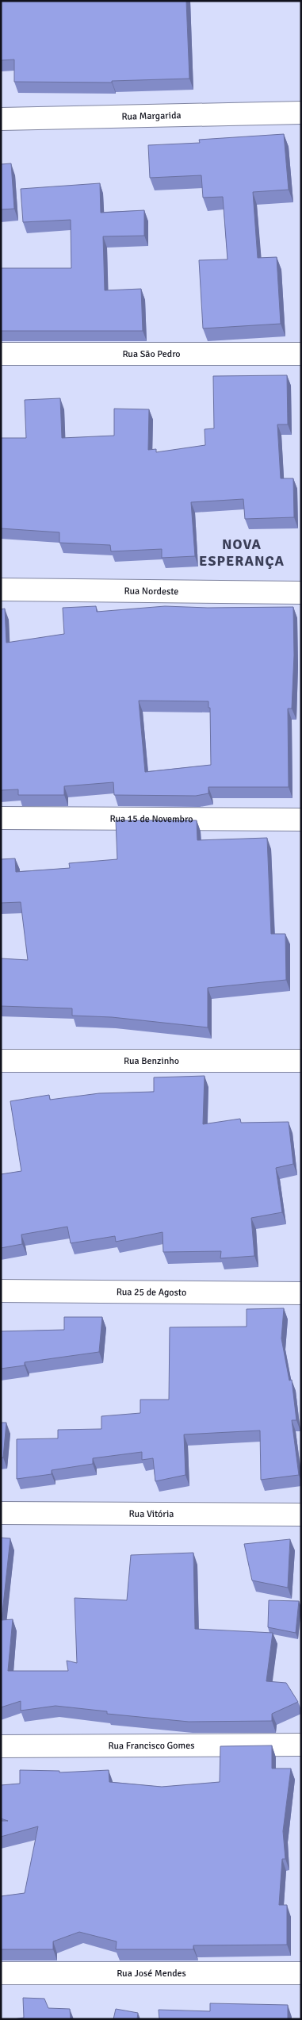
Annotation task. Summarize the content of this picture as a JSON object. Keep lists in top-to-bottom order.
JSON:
{
  "streets": {
    "street": [
      "Rua Margarida",
      "Rua São Pedro",
      "Rua Nordeste",
      "Rua 15 de Novembro",
      "Rua Benzinho",
      "Rua 25 de Agosto",
      "Rua Vitória",
      "Rua Francisco Gomes",
      "Rua José Mendes"
    ]
  },
  "districts": ["NOVA ESPERANÇA"]
}
